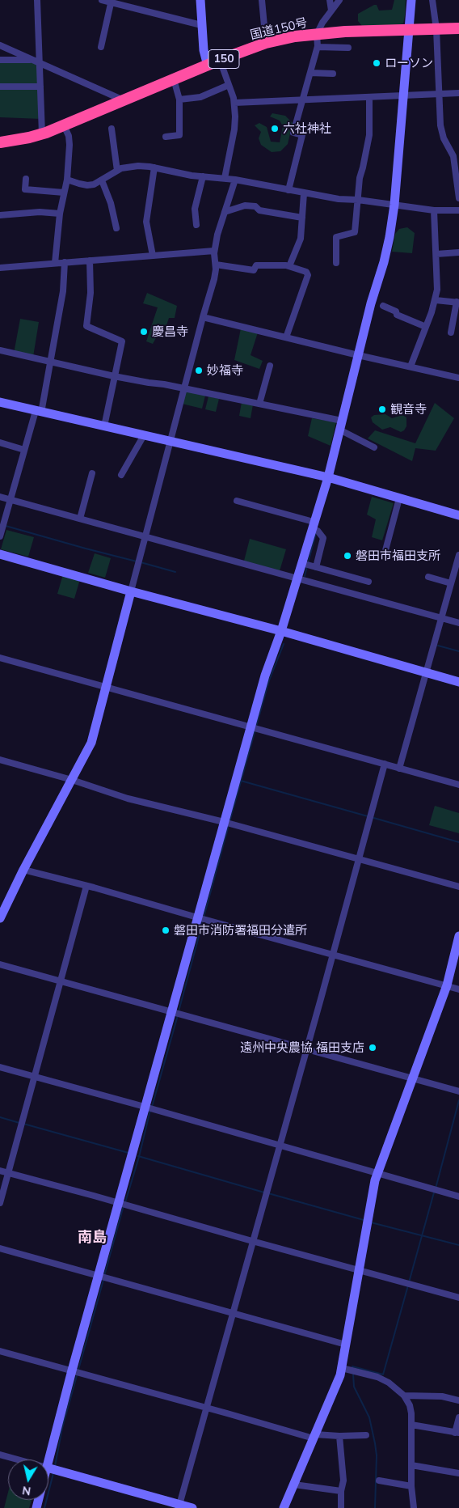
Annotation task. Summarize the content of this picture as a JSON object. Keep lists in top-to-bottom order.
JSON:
{
  "streets": {
    "highway": ["国道150号", "150"]
  },
  "districts": ["南島"],
  "places": [
    "ローソン",
    "六社神社",
    "慶昌寺",
    "妙福寺",
    "観音寺",
    "磐田市福田支所",
    "磐田市消防署福田分遣所",
    "遠州中央農協 福田支店"
  ],
  "north": "bottom"
}
